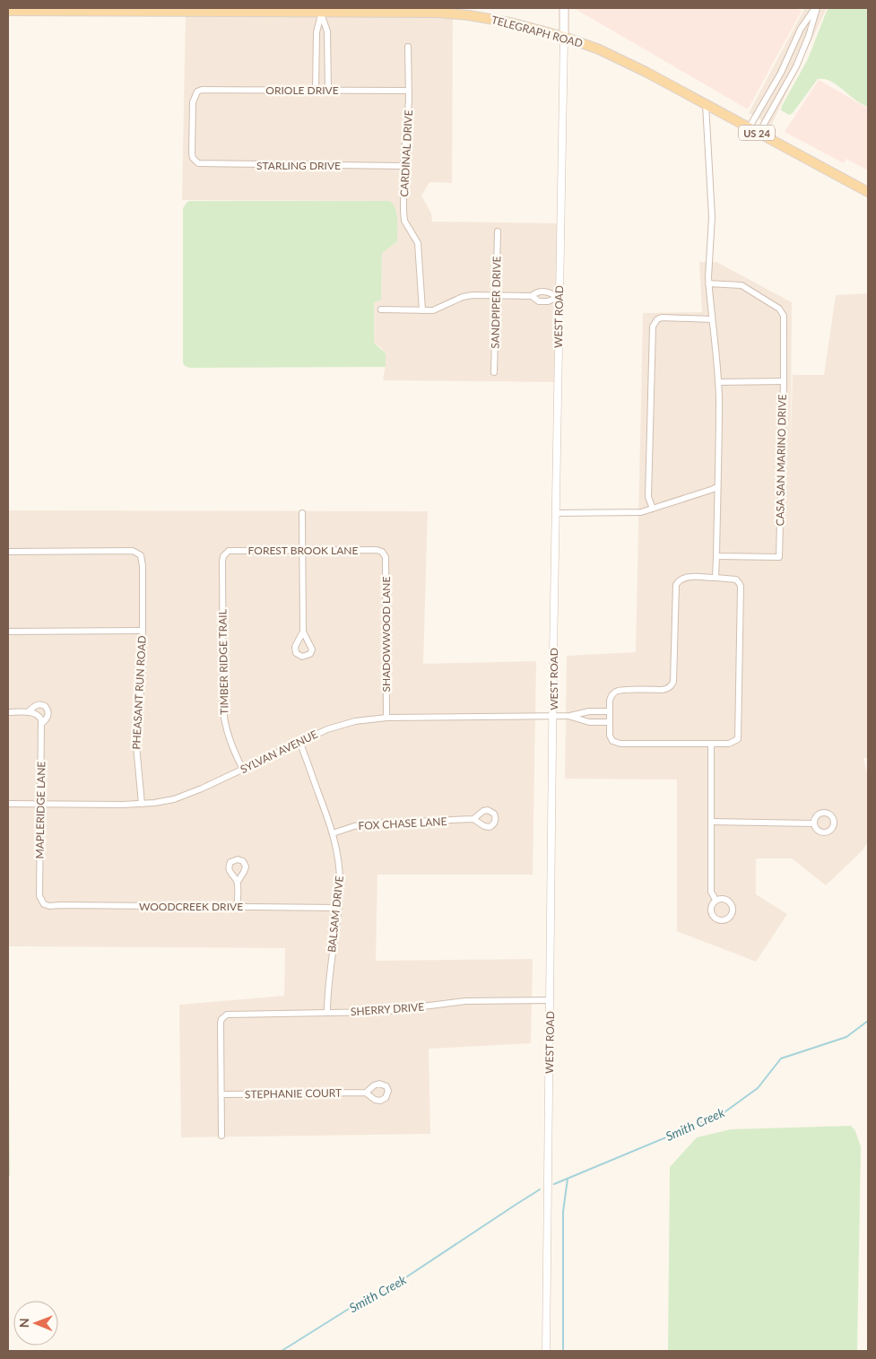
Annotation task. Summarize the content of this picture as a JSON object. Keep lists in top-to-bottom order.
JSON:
{
  "streets": {
    "main road": ["TELEGRAPH ROAD", "US 24", "WEST ROAD"],
    "street": [
      "ORIOLE DRIVE",
      "CARDINAL DRIVE",
      "STARLING DRIVE",
      "SANDPIPER DRIVE",
      "CASA SAN MARINO DRIVE",
      "FOREST BROOK LANE",
      "SHADOWWOOD LANE",
      "TIMBER RIDGE TRAIL",
      "PHEASANT RUN ROAD",
      "SYLVAN AVENUE",
      "MAPLERIDGE LANE",
      "FOX CHASE LANE",
      "WOODCREEK DRIVE",
      "BALSAM DRIVE",
      "SHERRY DRIVE",
      "STEPHANIE COURT"
    ]
  },
  "crossings": [
    ["TELEGRAPH ROAD", "WEST ROAD"],
    ["ORIOLE DRIVE", "CARDINAL DRIVE"],
    ["ORIOLE DRIVE", "STARLING DRIVE"],
    ["CARDINAL DRIVE", "STARLING DRIVE"],
    ["WEST ROAD", "SYLVAN AVENUE"],
    ["WEST ROAD", "SHERRY DRIVE"],
    ["FOREST BROOK LANE", "SHADOWWOOD LANE"],
    ["FOREST BROOK LANE", "TIMBER RIDGE TRAIL"],
    ["SHADOWWOOD LANE", "SYLVAN AVENUE"],
    ["TIMBER RIDGE TRAIL", "SYLVAN AVENUE"],
    ["PHEASANT RUN ROAD", "SYLVAN AVENUE"],
    ["SYLVAN AVENUE", "MAPLERIDGE LANE"],
    ["SYLVAN AVENUE", "BALSAM DRIVE"],
    ["MAPLERIDGE LANE", "WOODCREEK DRIVE"],
    ["FOX CHASE LANE", "BALSAM DRIVE"],
    ["WOODCREEK DRIVE", "BALSAM DRIVE"],
    ["BALSAM DRIVE", "SHERRY DRIVE"],
    ["SHERRY DRIVE", "STEPHANIE COURT"]
  ],
  "water": ["Smith Creek"],
  "north": "left"
}
